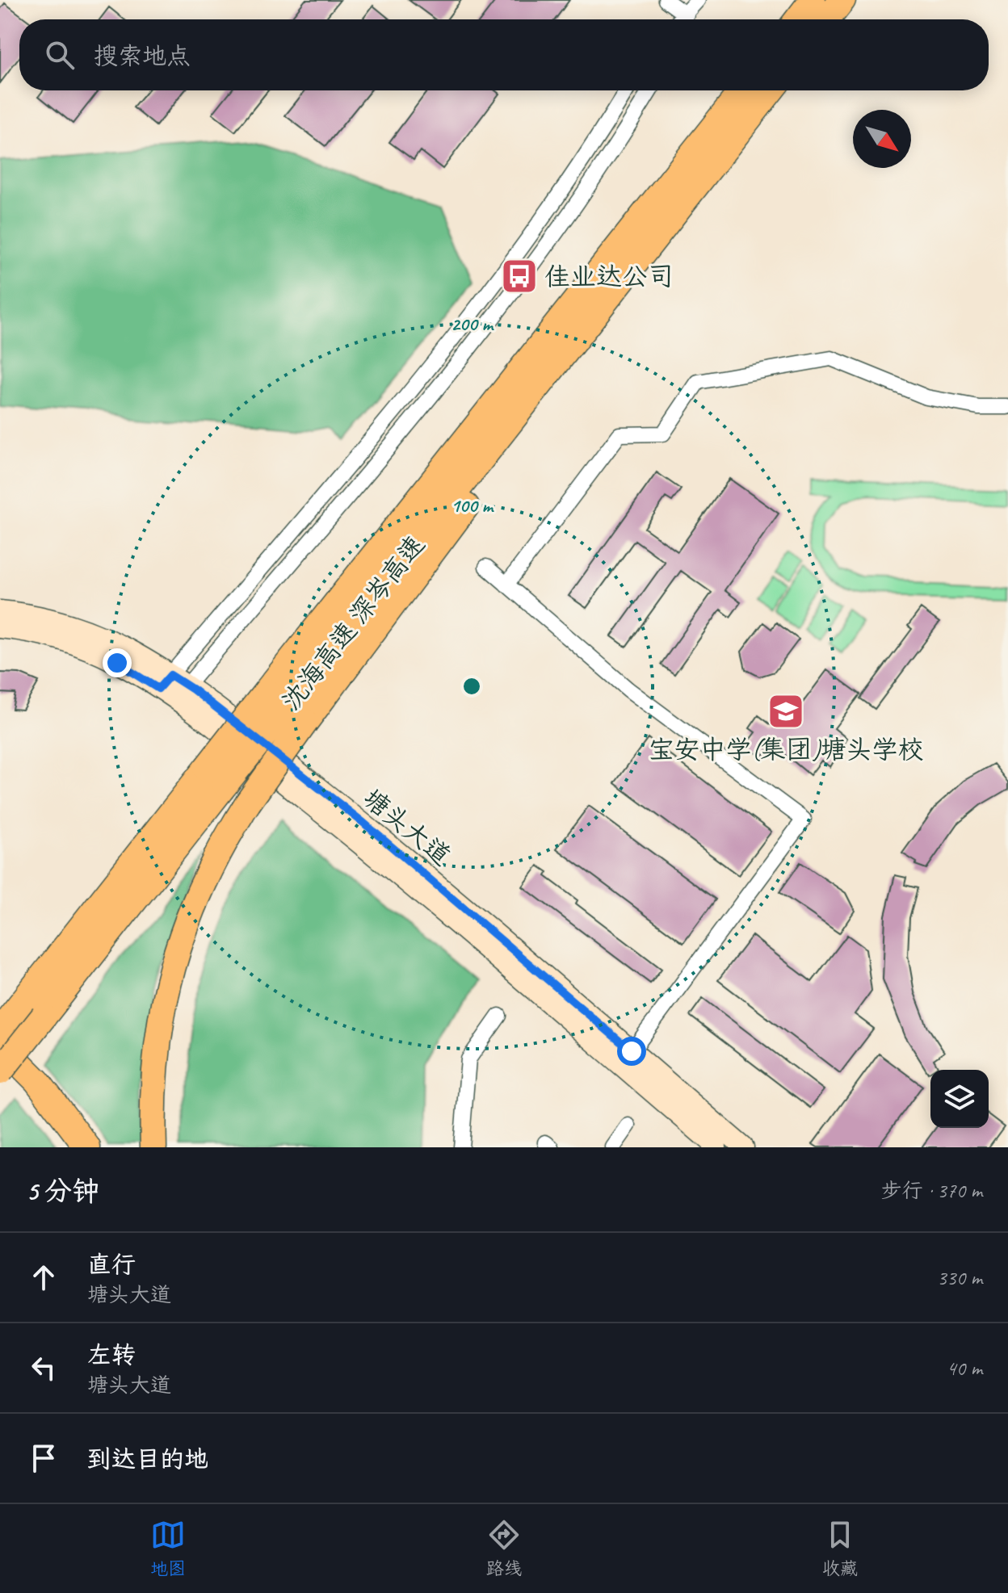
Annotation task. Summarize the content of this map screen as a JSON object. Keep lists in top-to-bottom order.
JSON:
{
  "streets": {
    "highway": ["沈海高速 深岑高速"],
    "main road": ["塘头大道"]
  },
  "places": {
    "bus stop": ["佳业达公司"],
    "school or university": ["宝安中学(集团)塘头学校"]
  },
  "north": "bottom right",
  "page": {
    "search": "搜索地点",
    "heading": ["5 分钟", "步行 · 370 m"],
    "list": [
      ["直行", "塘头大道", "330 m"],
      ["左转", "塘头大道", "40 m"],
      "到达目的地"
    ],
    "nav": ["地图", "路线", "收藏"]
  },
  "rings": ["200 m", "100 m"]
}
